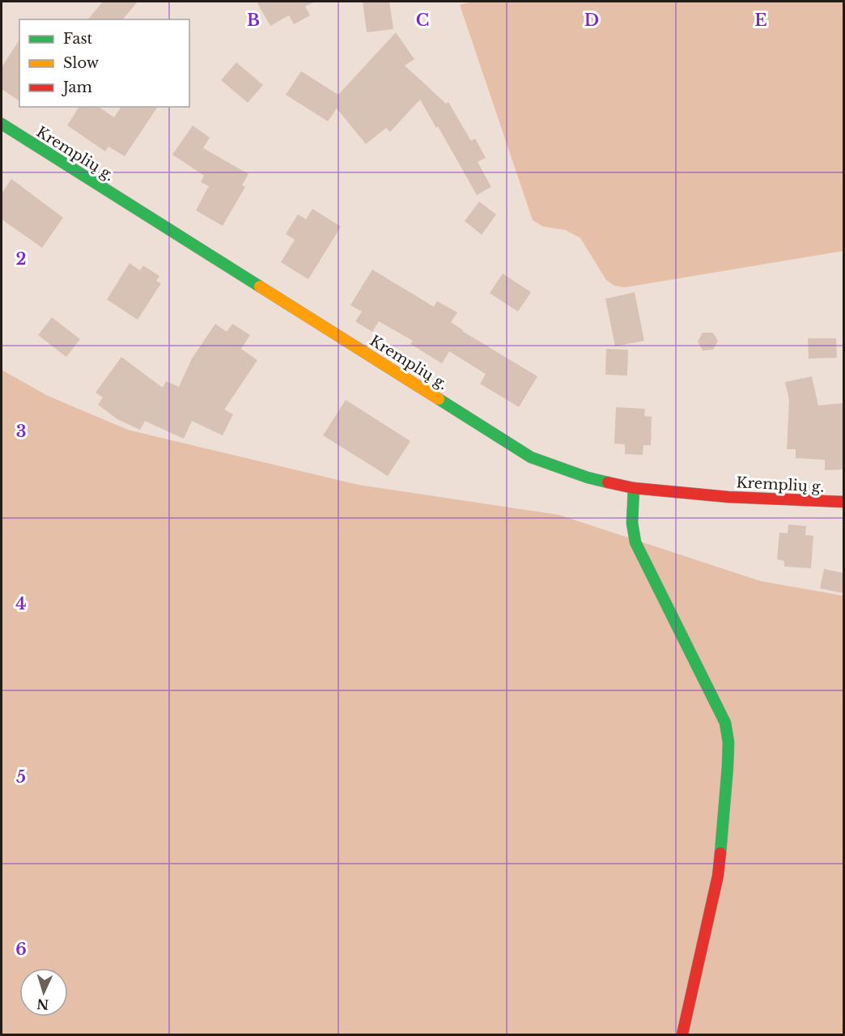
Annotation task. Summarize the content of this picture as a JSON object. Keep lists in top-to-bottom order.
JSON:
{
  "streets": {
    "street": ["Kremplių g."]
  },
  "legend": ["Fast", "Slow", "Jam"],
  "north": "bottom",
  "grid": {
    "columns": [
      "B",
      "C",
      "D",
      "E"
    ],
    "rows": [
      "2",
      "3",
      "4",
      "5",
      "6"
    ]
  }
}
